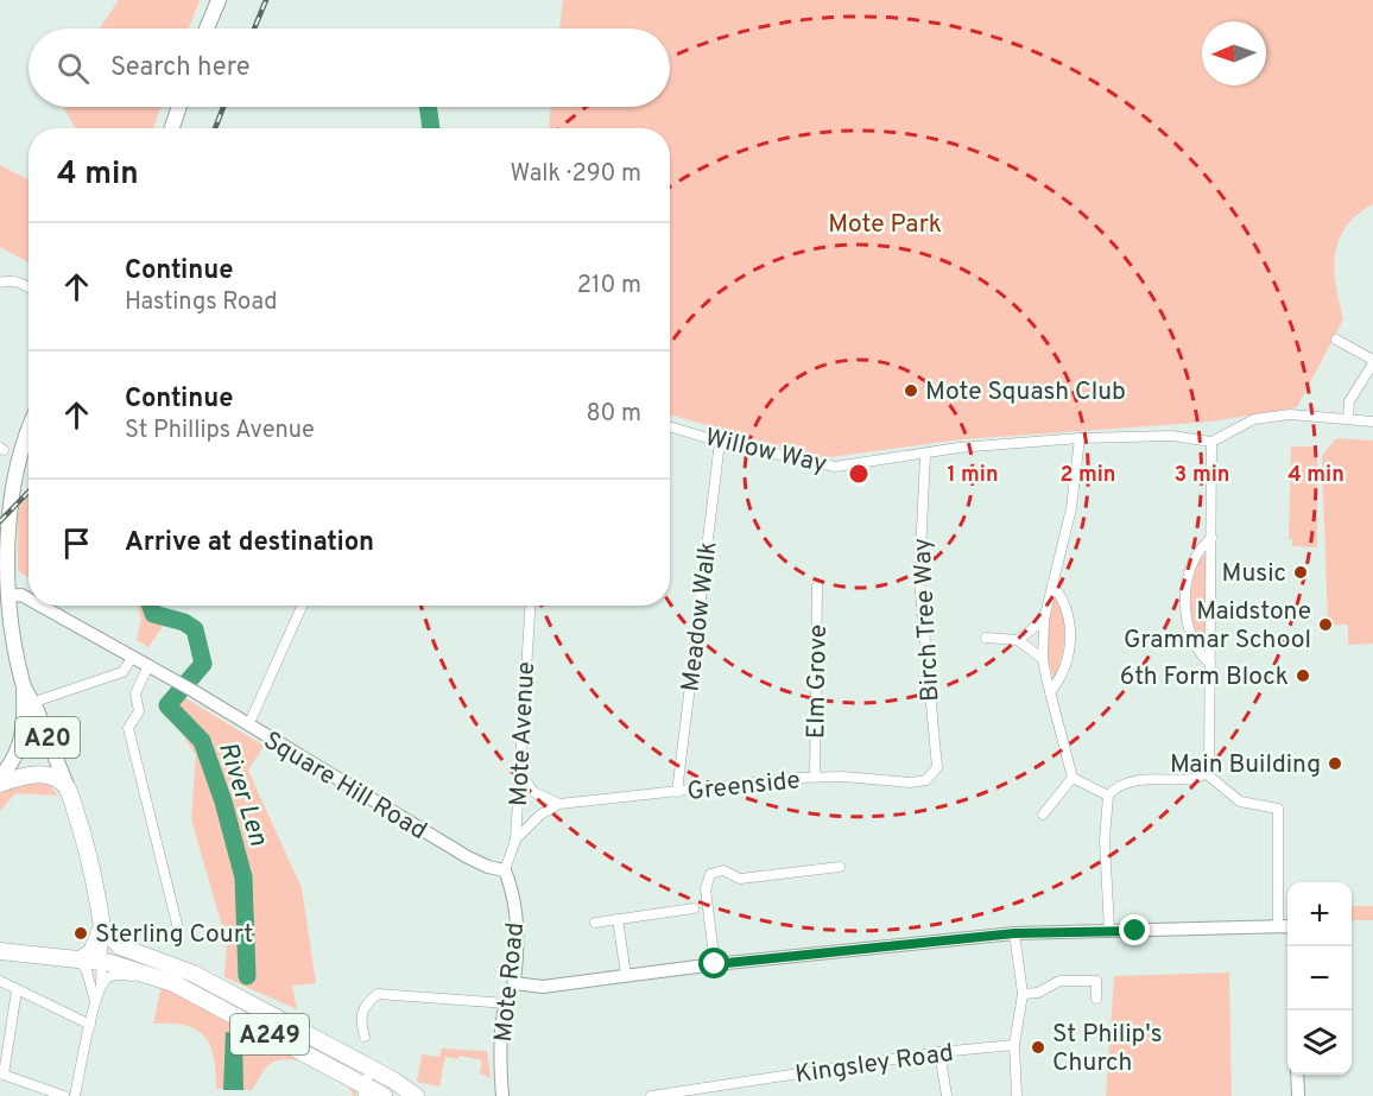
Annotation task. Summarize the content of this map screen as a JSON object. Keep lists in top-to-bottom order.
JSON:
{
  "streets": {
    "highway": ["A249"],
    "main road": ["A20"],
    "street": [
      "Willow Way",
      "Meadow Walk",
      "Birch Tree Way",
      "Elm Grove",
      "Mote Avenue",
      "Square Hill Road",
      "Greenside",
      "Mote Road",
      "Kingsley Road"
    ]
  },
  "crossings": [
    ["Willow Way", "Meadow Walk"],
    ["Willow Way", "Birch Tree Way"],
    ["Meadow Walk", "Greenside"],
    ["Birch Tree Way", "Greenside"],
    ["Elm Grove", "Greenside"],
    ["Mote Avenue", "Square Hill Road"],
    ["Mote Avenue", "Greenside"],
    ["Mote Avenue", "Mote Road"],
    ["A20", "Square Hill Road"],
    ["Square Hill Road", "Mote Road"]
  ],
  "water": ["River Len"],
  "parks": ["Mote Park"],
  "places": [
    "Mote Squash Club",
    "Music",
    "Maidstone Grammar School",
    "6th Form Block",
    "Main Building",
    "Sterling Court",
    "St Philip's Church"
  ],
  "north": "left",
  "page": {
    "search": "Search here",
    "heading": ["4 min", "Walk · 290 m"],
    "list": [
      ["Continue", "Hastings Road", "210 m"],
      ["Continue", "St Phillips Avenue", "80 m"],
      "Arrive at destination"
    ],
    "map_buttons": ["+", "−"]
  },
  "rings": [
    "1 min",
    "2 min",
    "3 min",
    "4 min"
  ]
}
